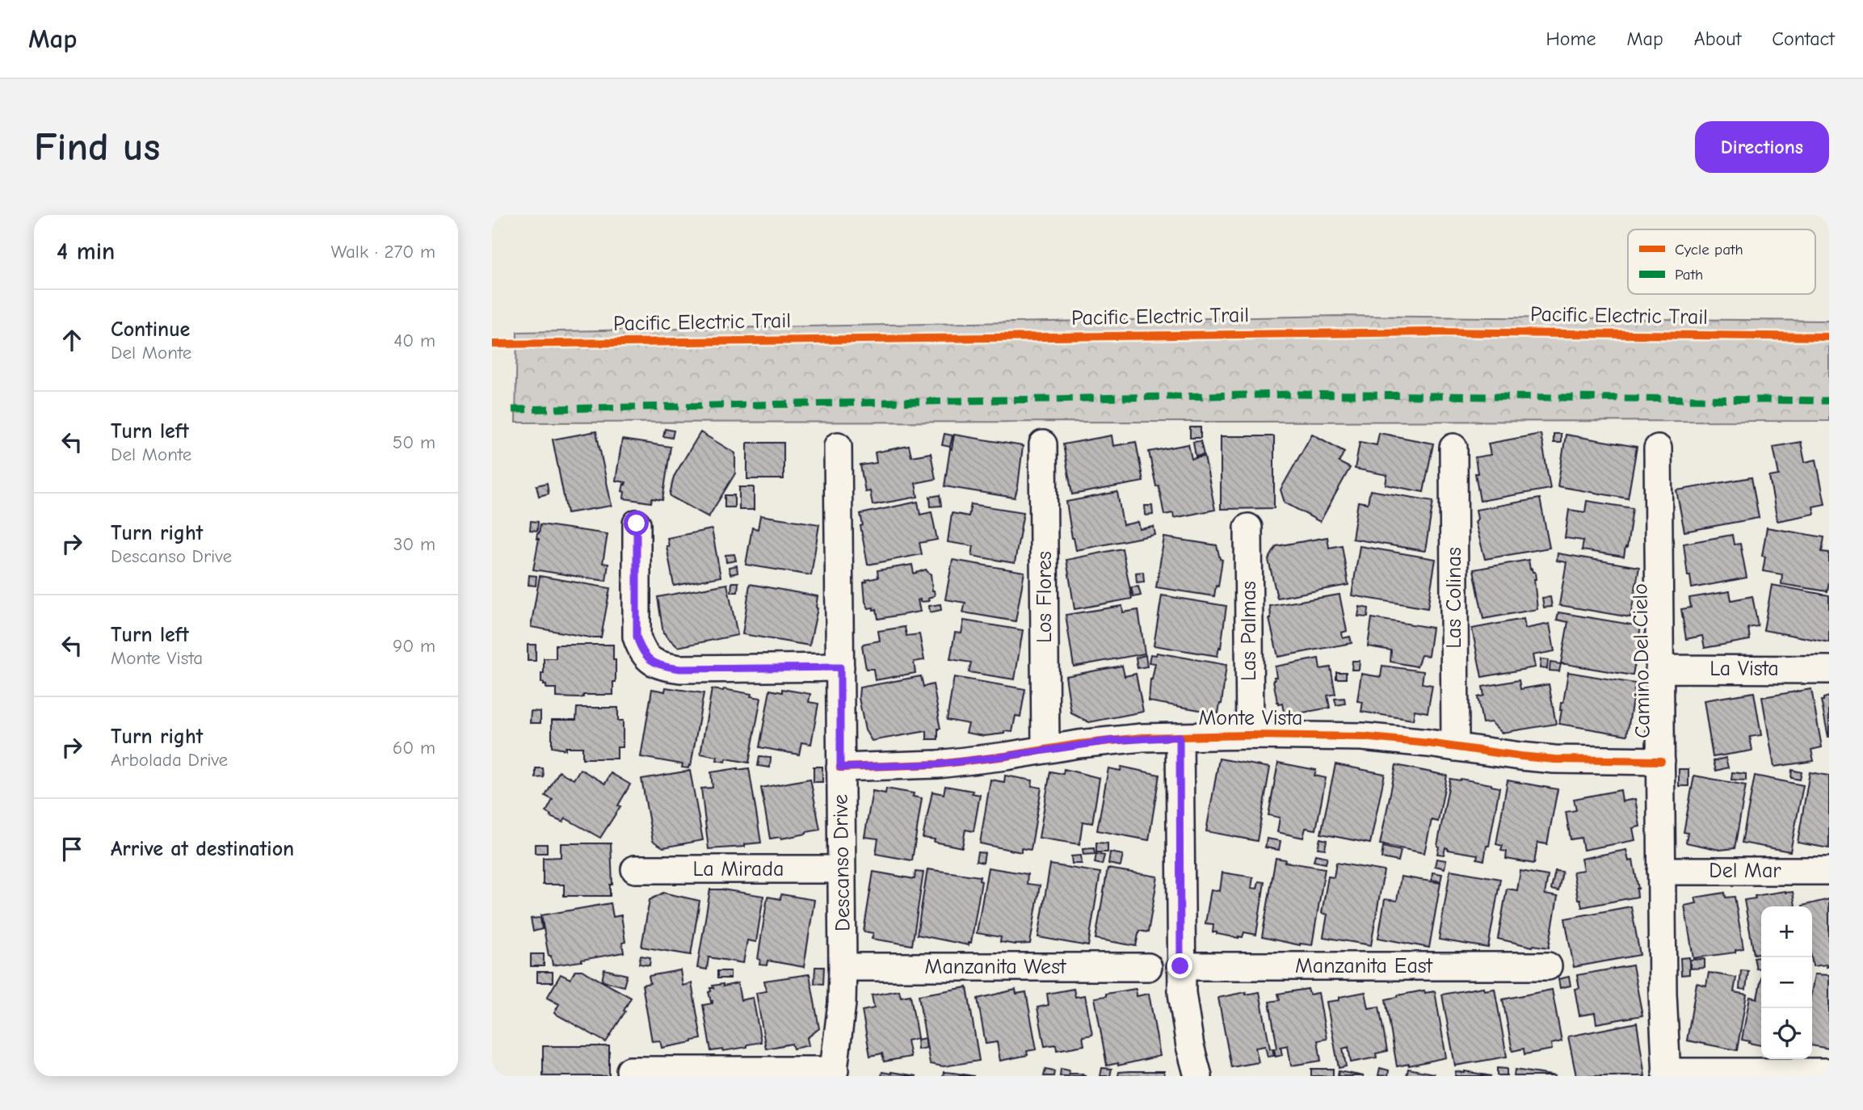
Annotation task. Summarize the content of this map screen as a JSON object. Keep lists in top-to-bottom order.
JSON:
{
  "streets": {
    "street": [
      "Los Flores",
      "Las Colinas",
      "Las Palmas",
      "Camino Del Cielo",
      "La Vista",
      "Monte Vista",
      "Descanso Drive",
      "La Mirada",
      "Del Mar",
      "Manzanita East",
      "Manzanita West"
    ],
    "cycle path": ["Pacific Electric Trail"]
  },
  "crossings": [
    ["Los Flores", "Monte Vista"],
    ["Las Colinas", "Monte Vista"],
    ["Las Palmas", "Monte Vista"],
    ["Camino Del Cielo", "La Vista"],
    ["Camino Del Cielo", "Monte Vista"],
    ["Camino Del Cielo", "Del Mar"],
    ["Monte Vista", "Descanso Drive"],
    ["Descanso Drive", "La Mirada"],
    ["Descanso Drive", "Manzanita West"]
  ],
  "legend": ["Cycle path", "Path"],
  "page": {
    "header": "Map",
    "nav": [
      "Home",
      "Map",
      "About",
      "Contact"
    ],
    "buttons": "Directions",
    "title": "Find us",
    "heading": ["4 min", "Walk · 270 m"],
    "list": [
      ["Continue", "Del Monte", "40 m"],
      ["Turn left", "Del Monte", "50 m"],
      ["Turn right", "Descanso Drive", "30 m"],
      ["Turn left", "Monte Vista", "90 m"],
      ["Turn right", "Arbolada Drive", "60 m"],
      "Arrive at destination"
    ],
    "map_buttons": ["+", "−"]
  }
}
